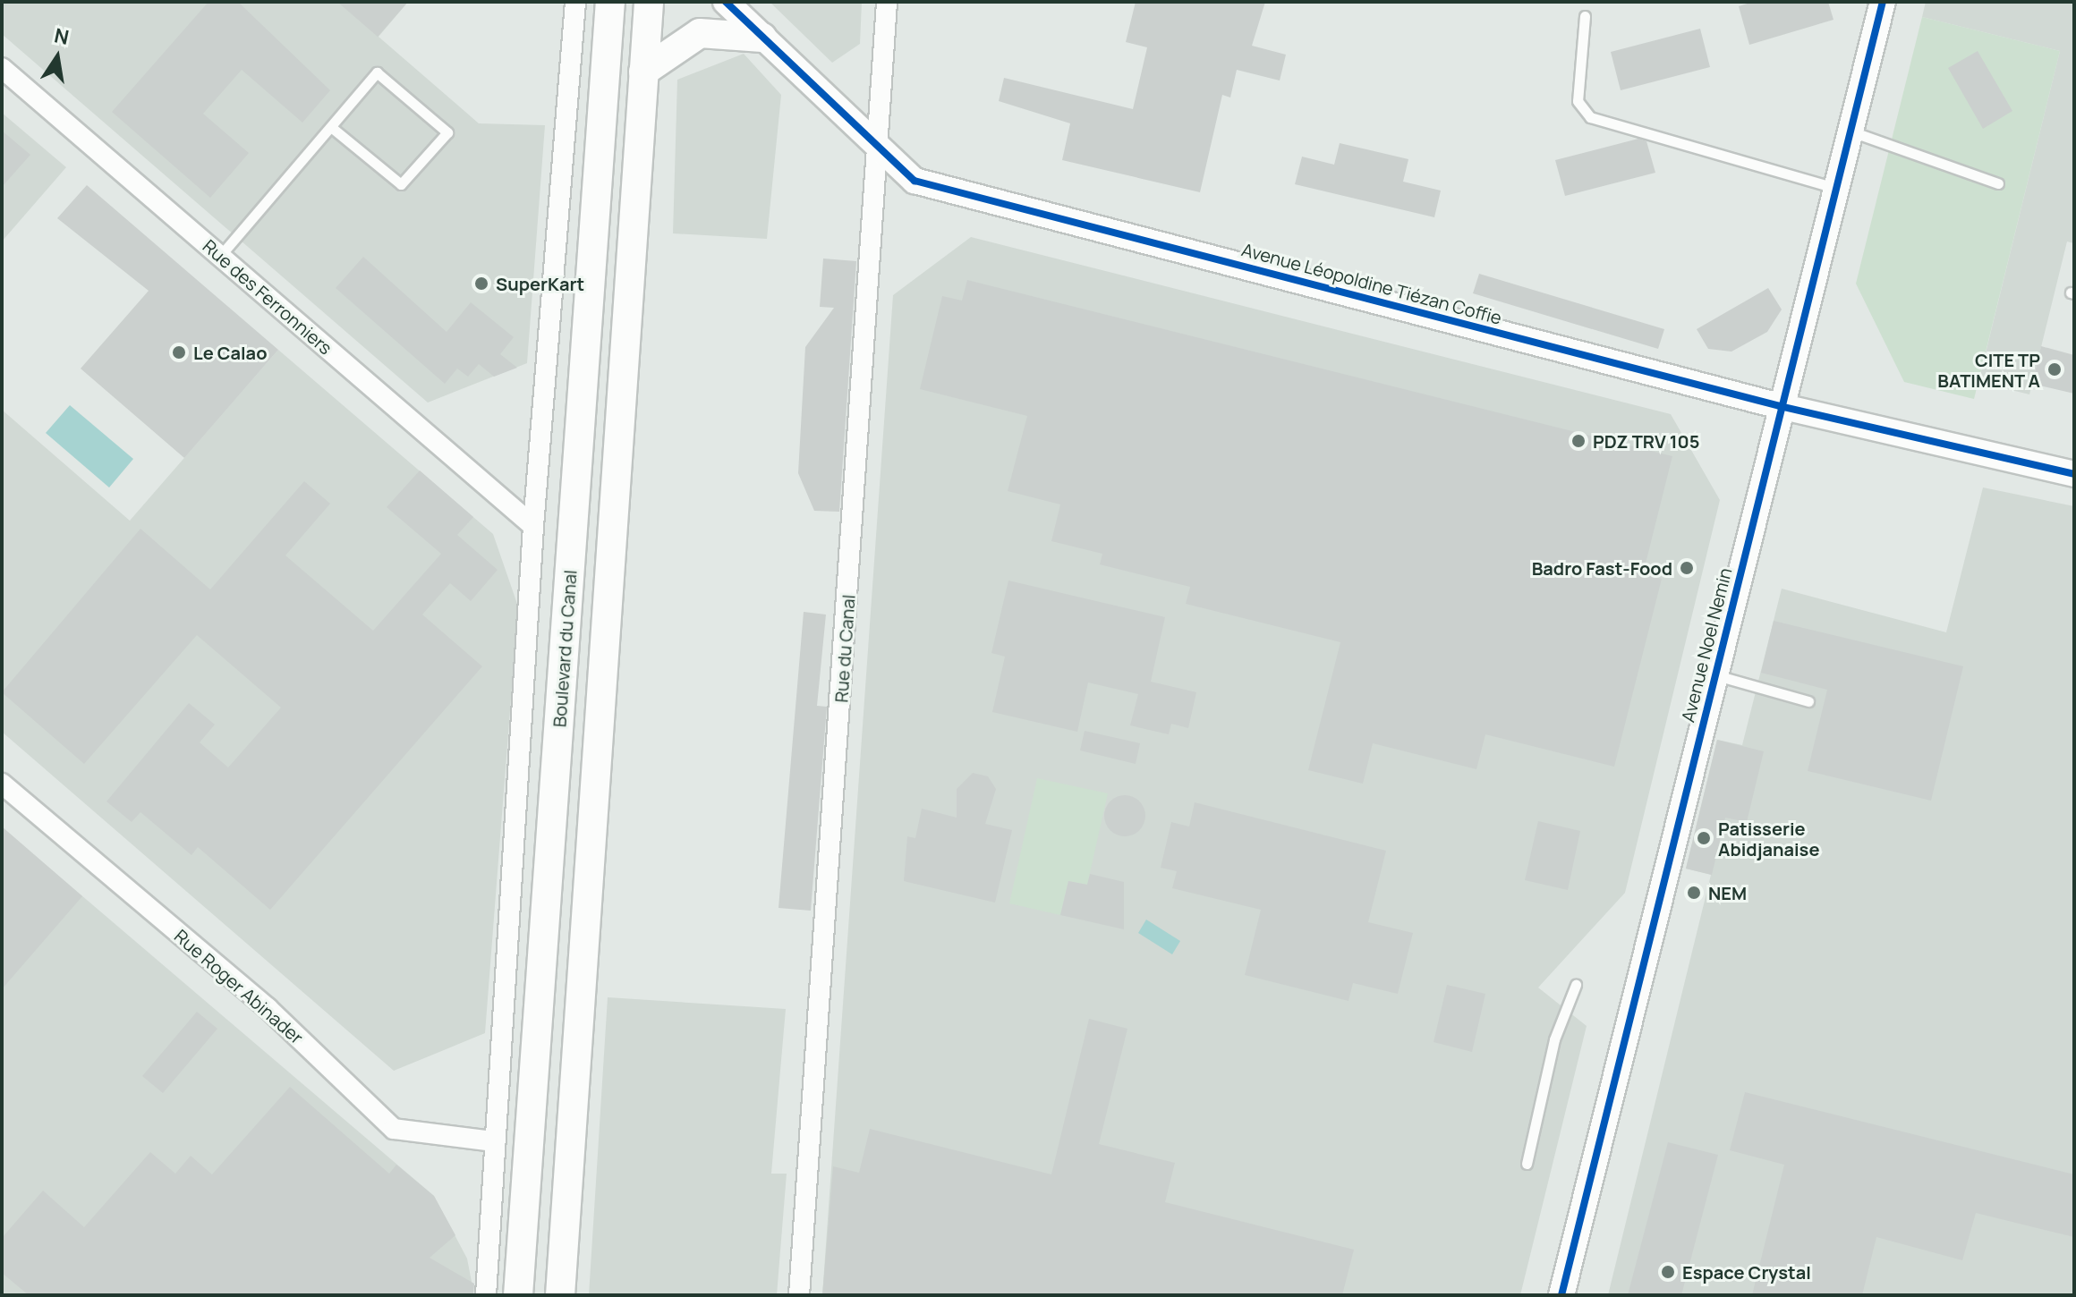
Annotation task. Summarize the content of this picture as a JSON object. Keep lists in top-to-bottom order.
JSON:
{
  "streets": {
    "main road": ["Boulevard du Canal"],
    "street": [
      "Avenue Léopoldine Tiézan Coffie",
      "Rue des Ferronniers",
      "Avenue Noel Nemin",
      "Rue du Canal",
      "Rue Roger Abinader"
    ]
  },
  "crossings": [
    ["Avenue Léopoldine Tiézan Coffie", "Avenue Noel Nemin"],
    ["Avenue Léopoldine Tiézan Coffie", "Rue du Canal"]
  ],
  "places": [
    "SuperKart",
    "Le Calao",
    "CITE TP BATIMENT A",
    "PDZ TRV 105",
    "Badro Fast-Food",
    "Patisserie Abidjanaise",
    "NEM",
    "Espace Crystal"
  ],
  "north": "top"
}
